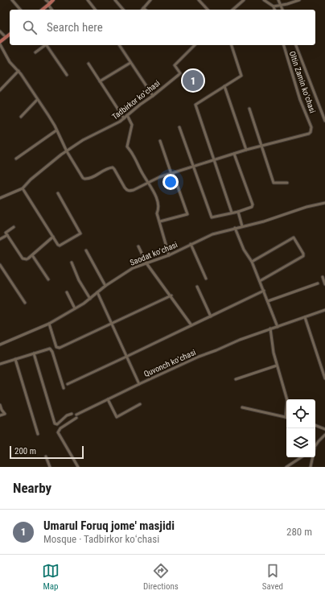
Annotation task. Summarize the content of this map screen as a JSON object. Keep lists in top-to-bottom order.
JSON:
{
  "streets": {
    "street": [
      "Oltin Zamin koʻchasi",
      "Tadbirkor koʻchasi",
      "Saodat koʻchasi",
      "Quvonch koʻchasi"
    ]
  },
  "scale_bar": "200 m",
  "page": {
    "search": "Search here",
    "pins": "1",
    "scale": "200 m",
    "heading": "Nearby",
    "list": [
      {
        "mark": "1",
        "name": "Umarul Foruq jome' masjidi",
        "note": "Mosque · Tadbirkor koʻchasi",
        "value": "280 m"
      }
    ],
    "nav": ["Map", "Directions", "Saved"]
  }
}
